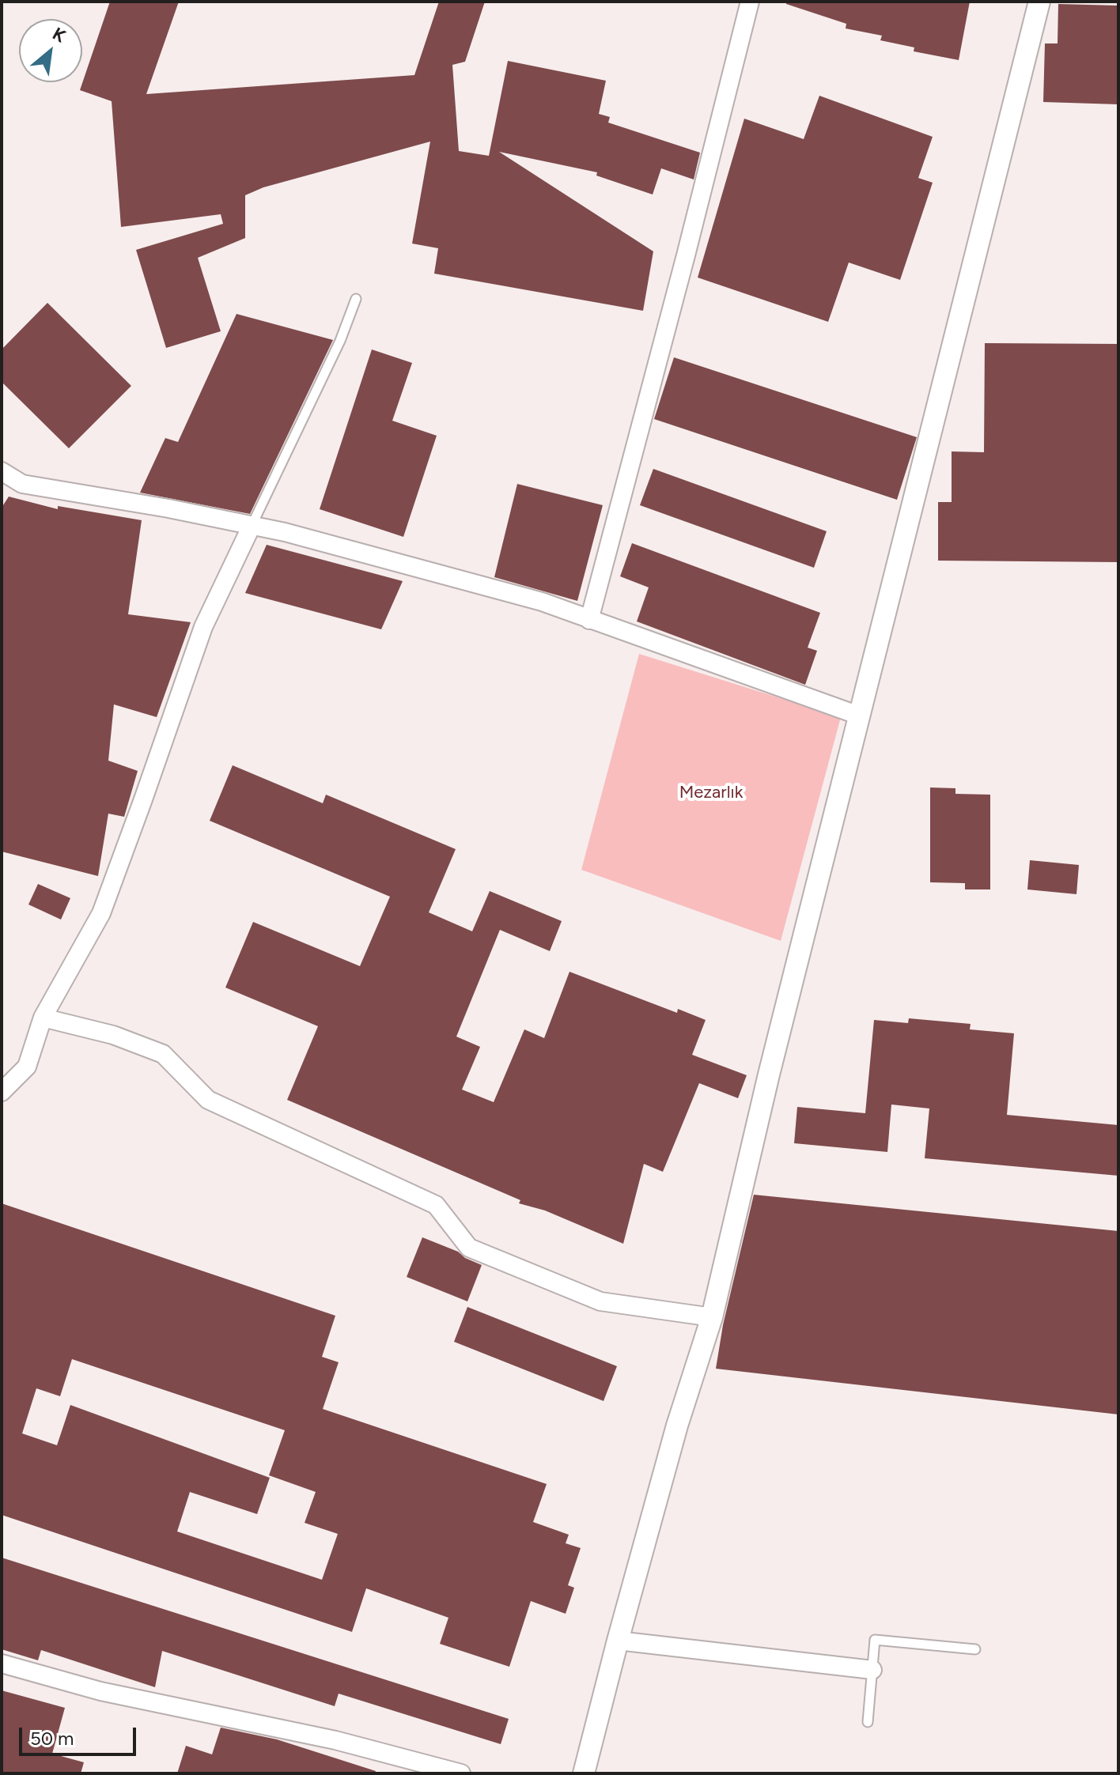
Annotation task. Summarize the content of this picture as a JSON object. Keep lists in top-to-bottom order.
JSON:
{
  "parks": ["Mezarlık"],
  "scale_bar": "50 m",
  "north": "top right"
}
